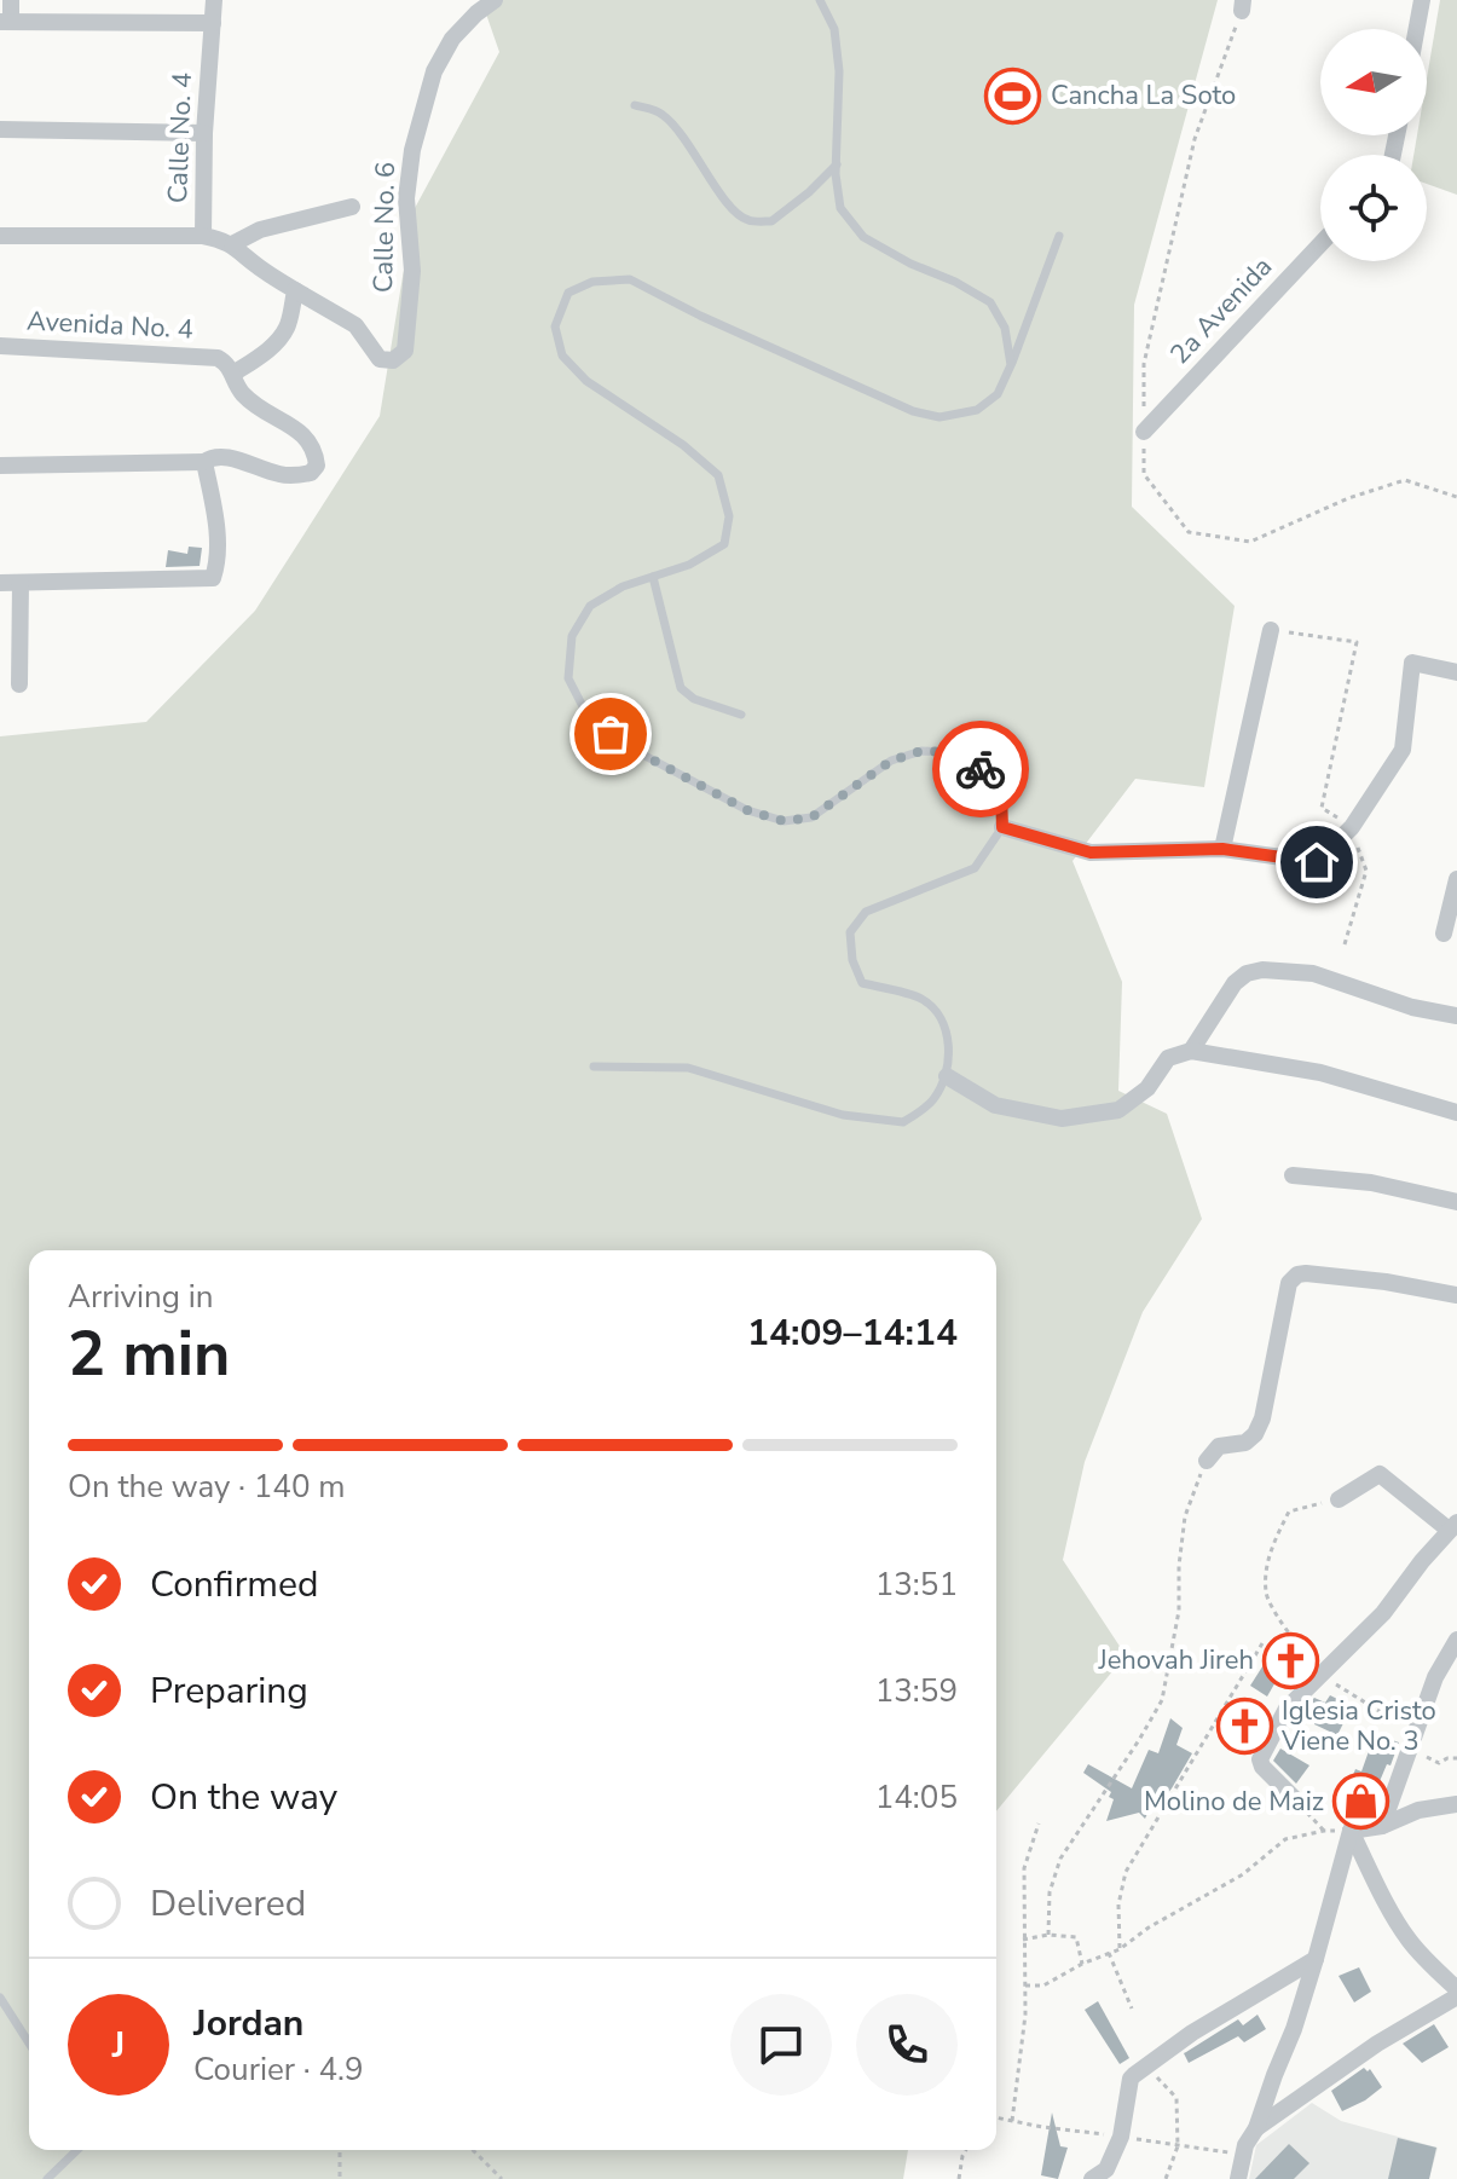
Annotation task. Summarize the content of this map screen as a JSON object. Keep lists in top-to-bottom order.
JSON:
{
  "streets": {
    "street": [
      "Calle No. 4",
      "Calle No. 6",
      "2a Avenida",
      "Avenida No. 4"
    ]
  },
  "crossings": [
    ["Calle No. 4", "Calle No. 6"]
  ],
  "places": {
    "sports": ["Cancha La Soto"],
    "church": ["Jehovah Jireh", "Iglesia Cristo Viene No. 3"],
    "shop": ["Molino de Maiz"]
  },
  "north": "left",
  "page": {
    "heading": ["2 min", "Arriving in", "14:09–14:14"],
    "panel": ["Jordan", "Courier · 4.9"],
    "bar": "On the way · 140 m",
    "list": [
      ["Confirmed", "13:51"],
      ["Preparing", "13:59"],
      ["On the way", "14:05"],
      "Delivered"
    ],
    "round": "J"
  }
}
